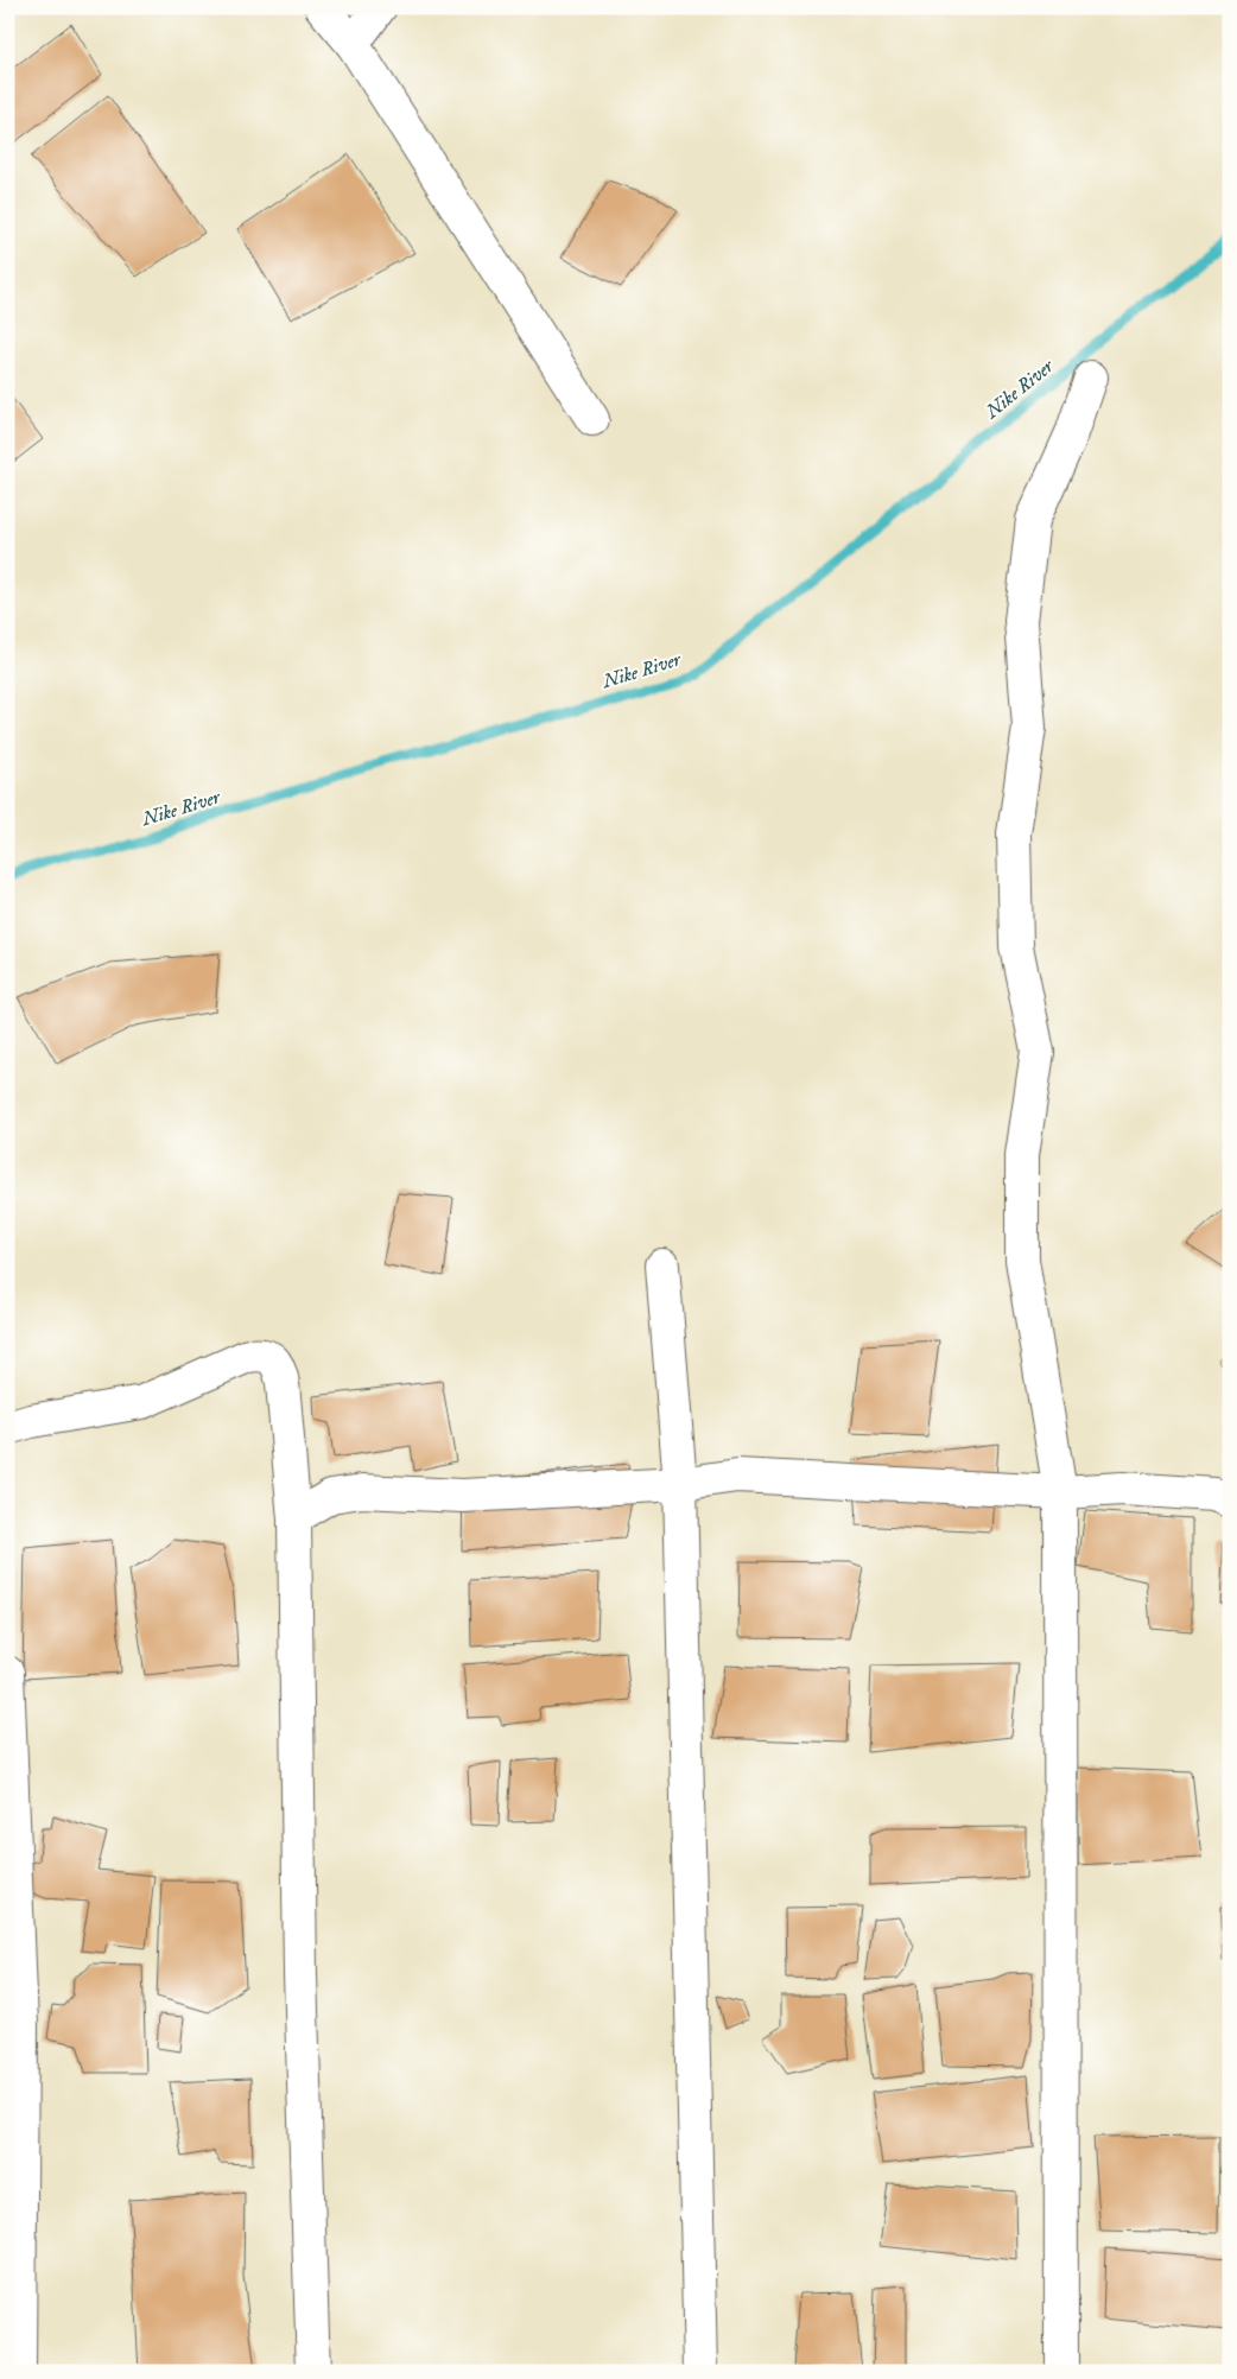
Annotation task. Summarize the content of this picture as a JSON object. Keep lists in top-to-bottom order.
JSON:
{
  "water": ["Nike River"]
}
